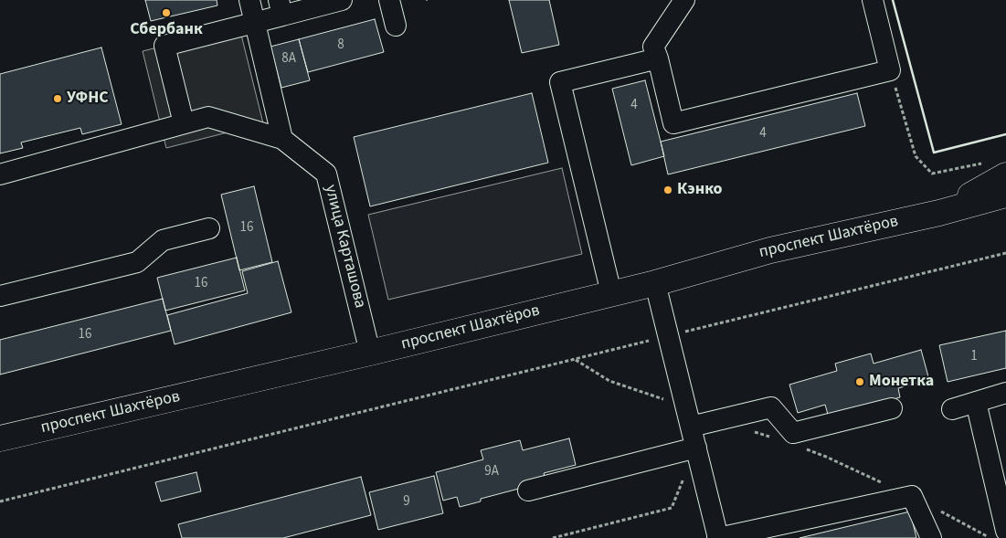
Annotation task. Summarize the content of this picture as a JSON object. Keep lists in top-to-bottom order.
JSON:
{
  "streets": {
    "main road": ["проспект Шахтёров"],
    "lane": ["улица Карташова"]
  },
  "crossings": [
    ["проспект Шахтёров", "улица Карташова"]
  ],
  "places": [
    "Сбербанк",
    "УФНС",
    "Кэнко",
    "Монетка"
  ],
  "house_numbers": [
    "8",
    "8А",
    "4",
    "4",
    "16",
    "16",
    "16",
    "1",
    "9А",
    "9"
  ]
}
